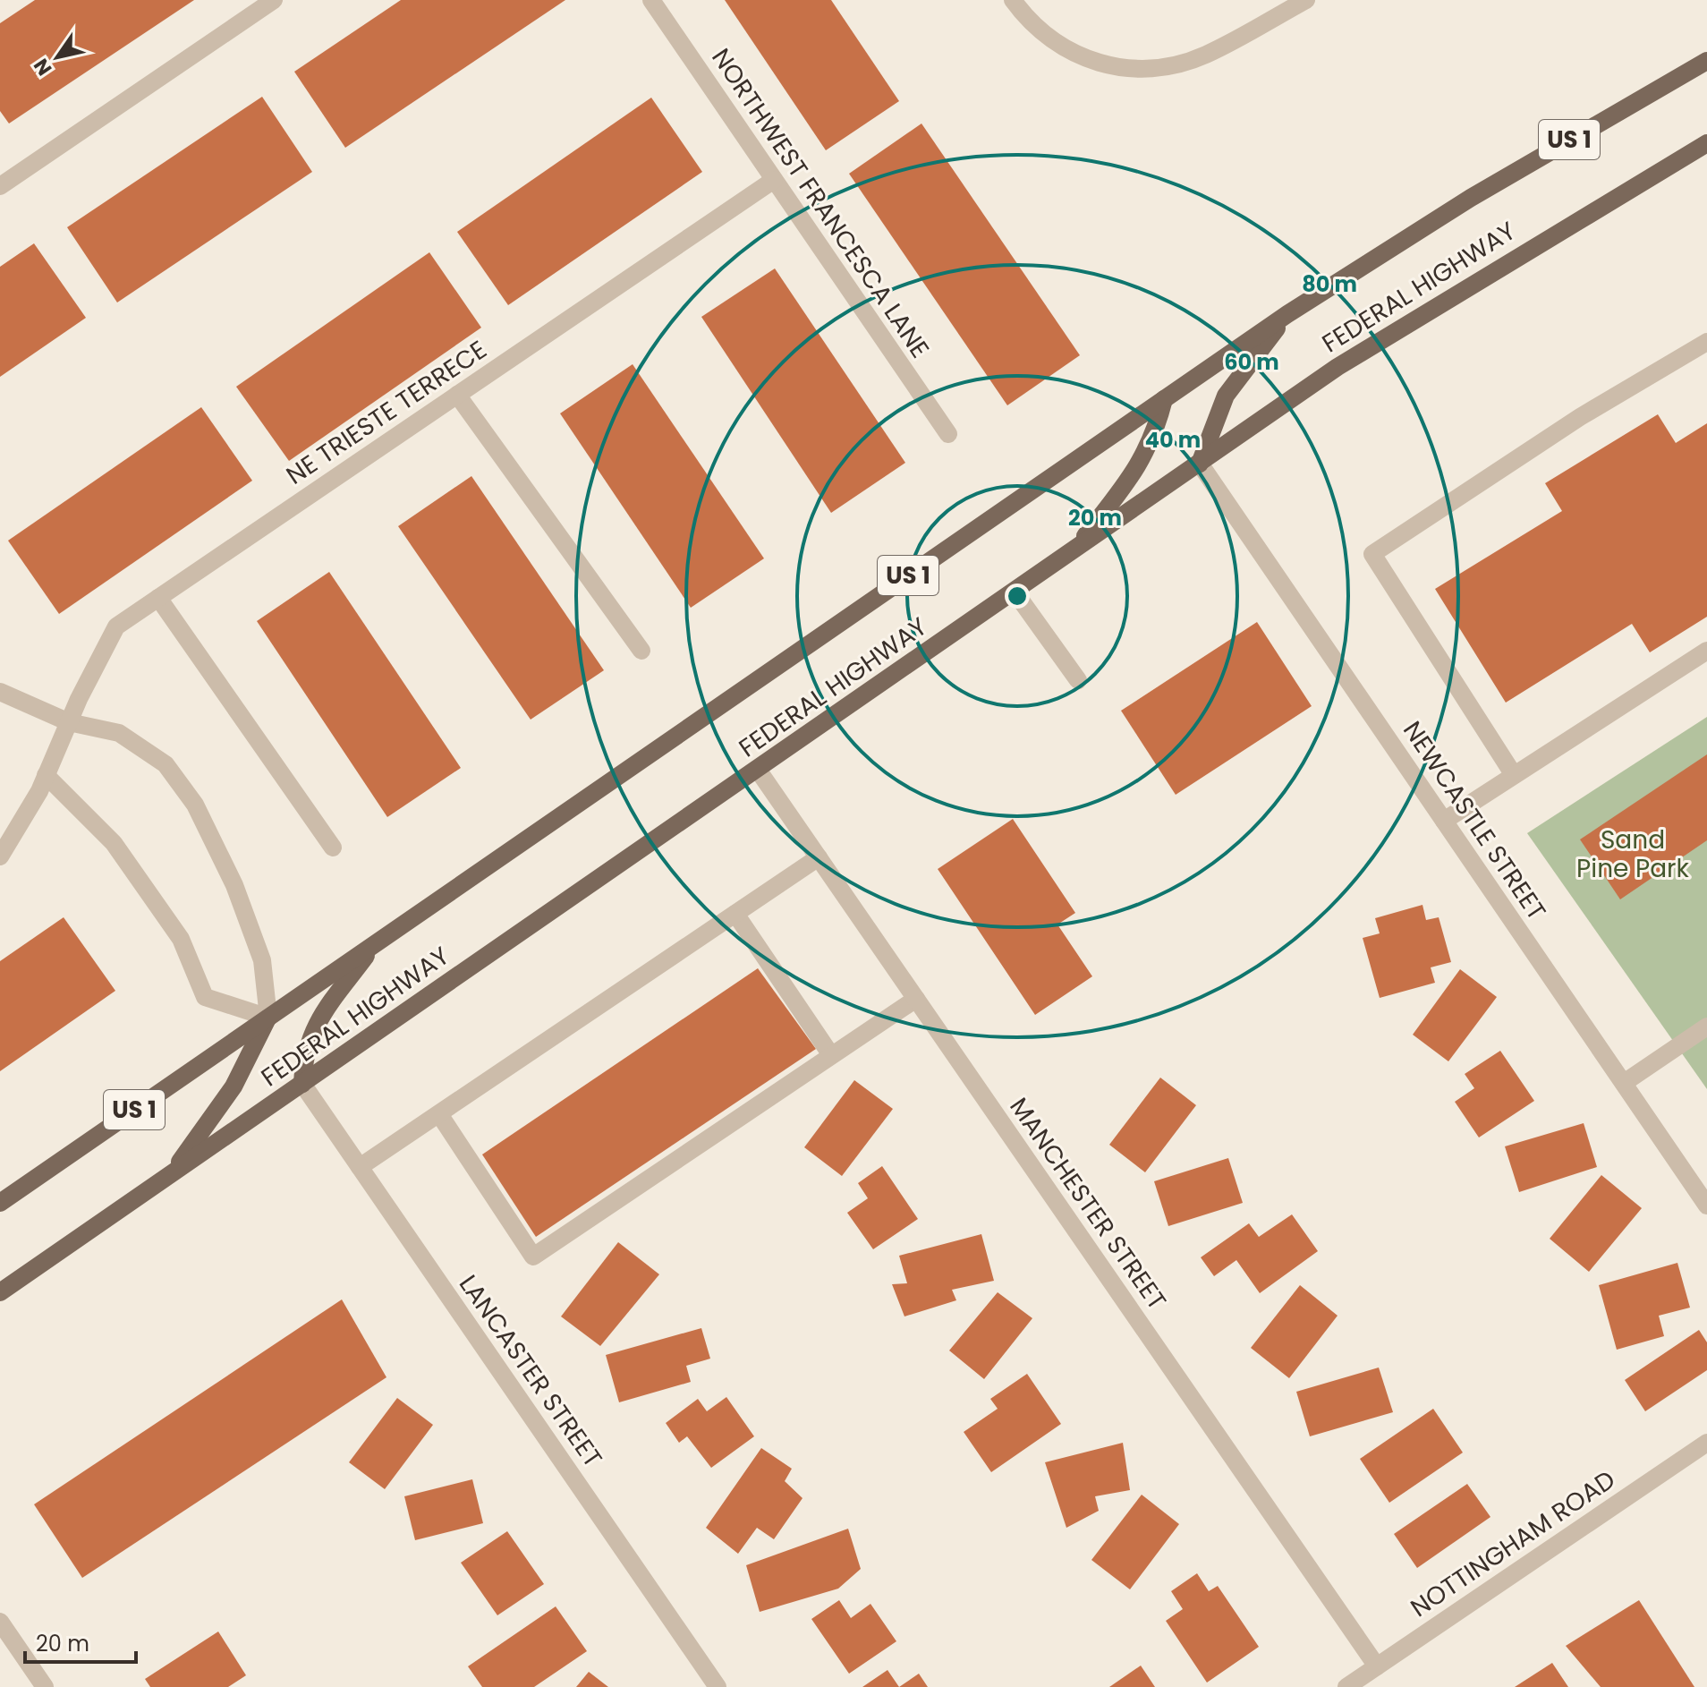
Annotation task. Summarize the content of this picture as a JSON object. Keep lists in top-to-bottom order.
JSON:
{
  "streets": {
    "main road": ["US 1", "FEDERAL HIGHWAY"],
    "street": [
      "NORTHWEST FRANCESCA LANE",
      "NE TRIESTE TERRECE",
      "NEWCASTLE STREET",
      "MANCHESTER STREET",
      "LANCASTER STREET",
      "NOTTINGHAM ROAD"
    ]
  },
  "crossings": [
    ["NORTHWEST FRANCESCA LANE", "NE TRIESTE TERRECE"],
    ["FEDERAL HIGHWAY", "NEWCASTLE STREET"],
    ["FEDERAL HIGHWAY", "MANCHESTER STREET"],
    ["FEDERAL HIGHWAY", "LANCASTER STREET"],
    ["MANCHESTER STREET", "NOTTINGHAM ROAD"]
  ],
  "parks": ["Sand Pine Park"],
  "scale_bar": "20 m",
  "north": "bottom left",
  "rings": [
    "80 m",
    "60 m",
    "40 m",
    "20 m"
  ]
}
